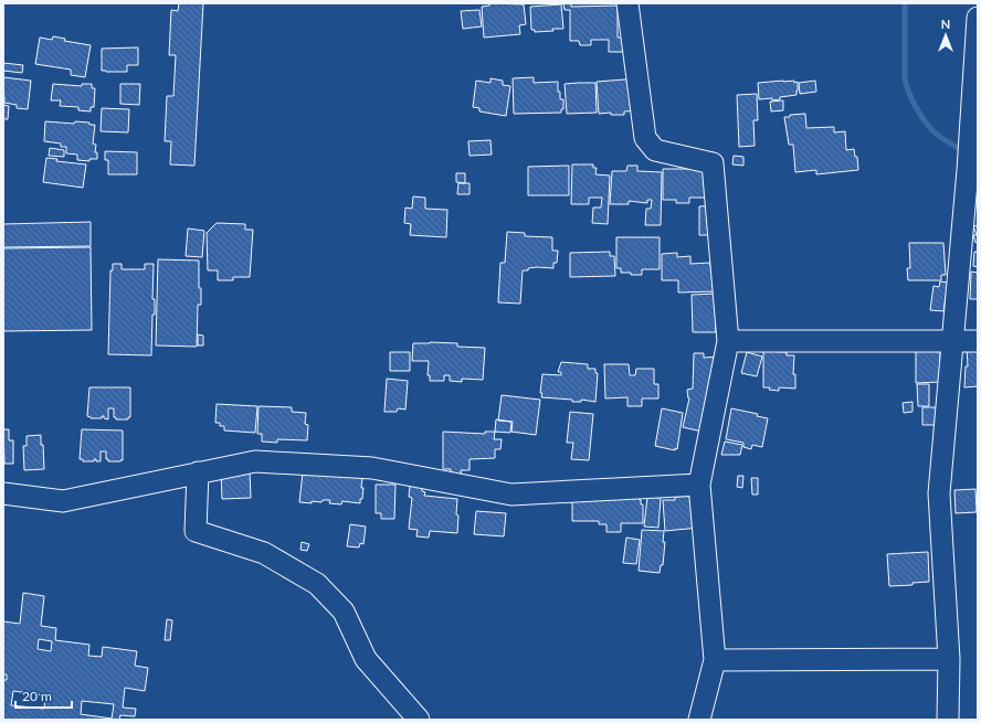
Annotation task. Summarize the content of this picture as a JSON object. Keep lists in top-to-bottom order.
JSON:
{
  "scale_bar": "20 m",
  "north": "top"
}
